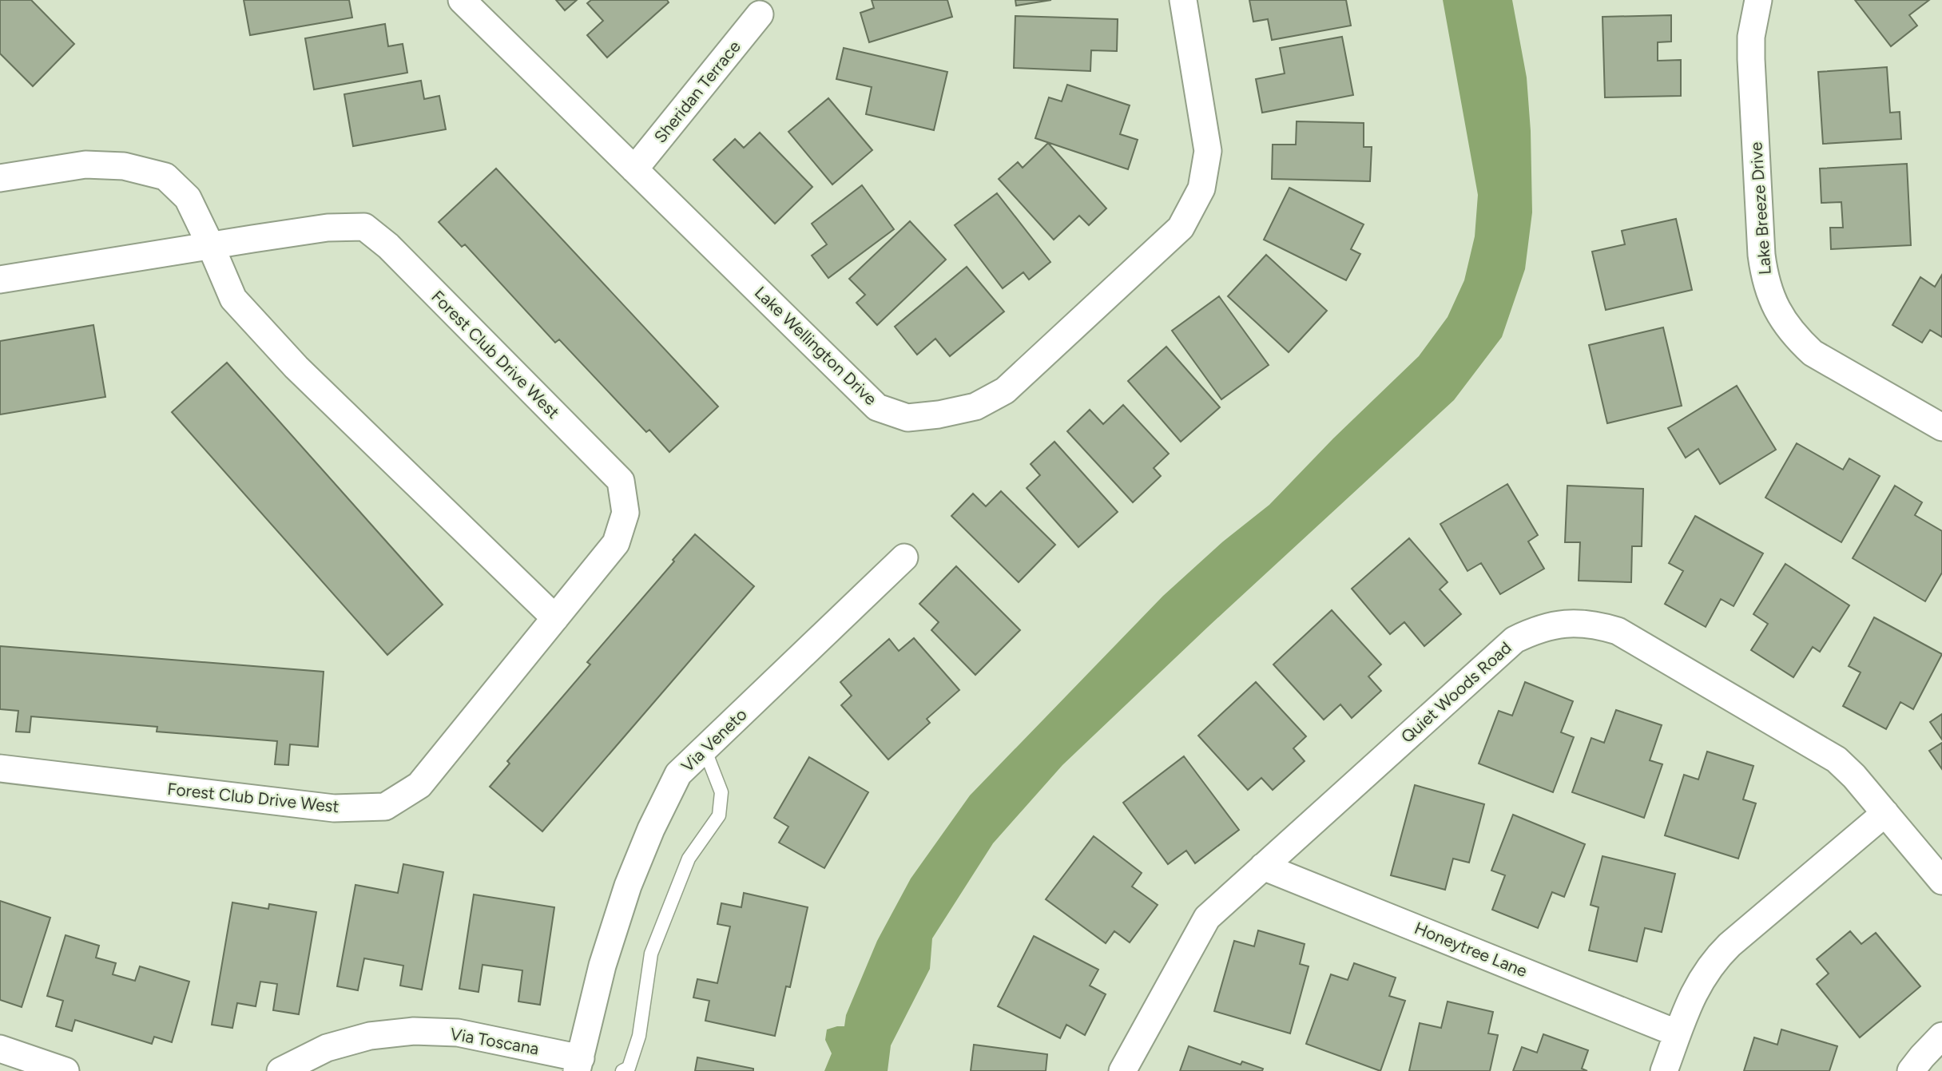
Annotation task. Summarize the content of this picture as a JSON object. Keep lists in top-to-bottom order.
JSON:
{
  "streets": {
    "street": [
      "Sheridan Terrace",
      "Lake Breeze Drive",
      "Lake Wellington Drive",
      "Forest Club Drive West",
      "Quiet Woods Road",
      "Via Veneto",
      "Honeytree Lane",
      "Via Toscana"
    ]
  },
  "crossings": [
    ["Sheridan Terrace", "Lake Wellington Drive"],
    ["Quiet Woods Road", "Honeytree Lane"],
    ["Via Veneto", "Via Toscana"]
  ]
}
